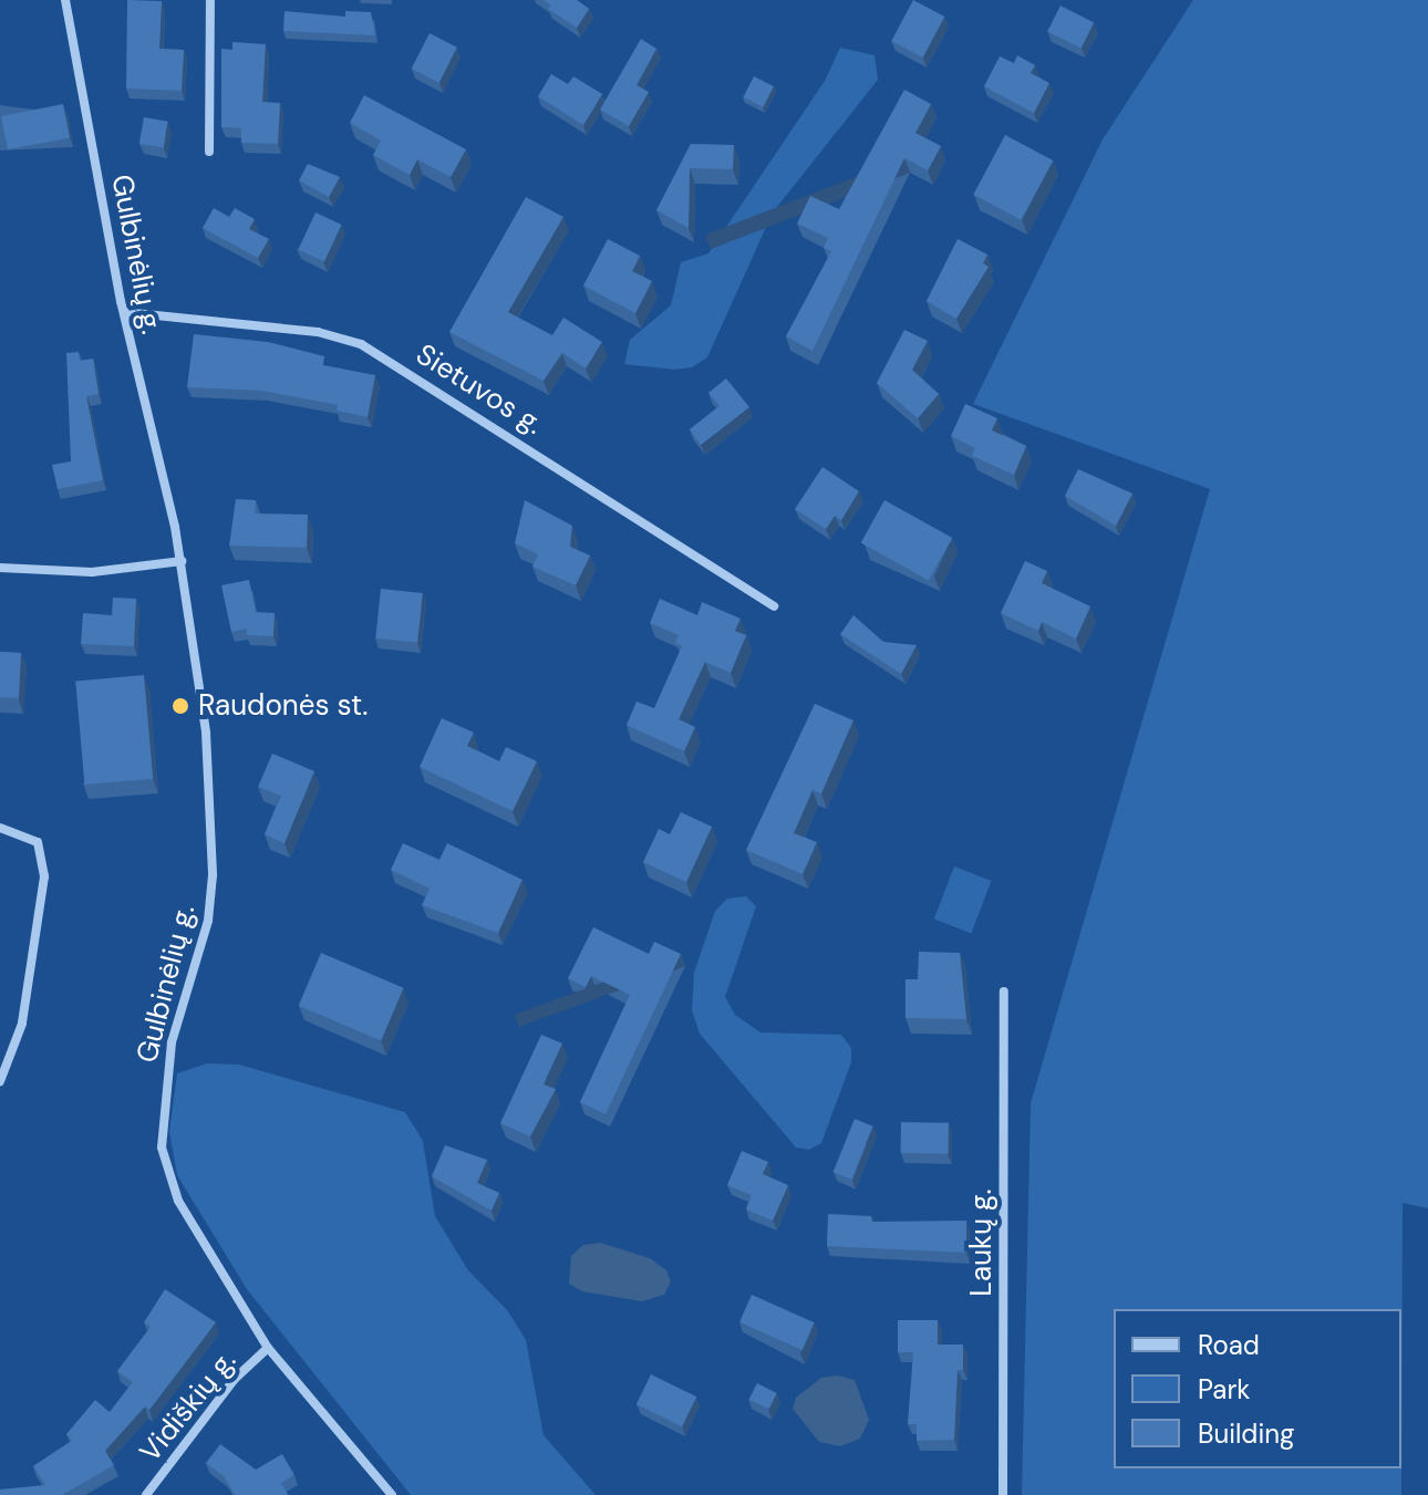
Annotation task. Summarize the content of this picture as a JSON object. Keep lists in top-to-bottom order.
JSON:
{
  "streets": {
    "street": [
      "Gulbinėlių g.",
      "Sietuvos g.",
      "Laukų g.",
      "Vidiškių g."
    ]
  },
  "crossings": [
    ["Gulbinėlių g.", "Sietuvos g."],
    ["Gulbinėlių g.", "Vidiškių g."]
  ],
  "places": ["Raudonės st."],
  "legend": ["Road", "Park", "Building"]
}
